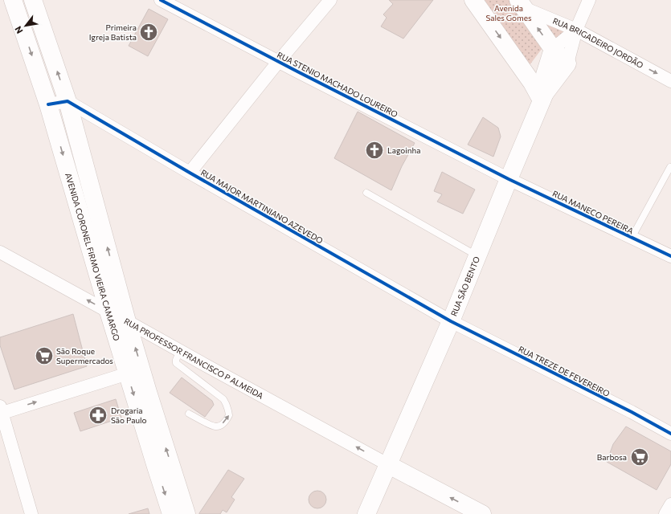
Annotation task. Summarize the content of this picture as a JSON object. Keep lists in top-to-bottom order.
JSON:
{
  "streets": {
    "main road": ["AVENIDA CORONEL FIRMO VIEIRA CAMARGO", "RUA SÃO BENTO"],
    "street": [
      "RUA BRIGADEIRO JORDÃO",
      "RUA STENIO MACHADO LOUREIRO",
      "RUA MAJOR MARTINIANO AZEVEDO",
      "RUA MANECO PEREIRA",
      "RUA PROFESSOR FRANCISCO P ALMEIDA",
      "RUA TREZE DE FEVEREIRO"
    ]
  },
  "crossings": [
    ["RUA BRIGADEIRO JORDÃO", "RUA SÃO BENTO"],
    ["RUA STENIO MACHADO LOUREIRO", "RUA MANECO PEREIRA"],
    ["RUA STENIO MACHADO LOUREIRO", "RUA SÃO BENTO"],
    ["RUA MAJOR MARTINIANO AZEVEDO", "AVENIDA CORONEL FIRMO VIEIRA CAMARGO"],
    ["RUA MAJOR MARTINIANO AZEVEDO", "RUA SÃO BENTO"],
    ["RUA MAJOR MARTINIANO AZEVEDO", "RUA TREZE DE FEVEREIRO"],
    ["RUA MANECO PEREIRA", "RUA SÃO BENTO"],
    ["AVENIDA CORONEL FIRMO VIEIRA CAMARGO", "RUA PROFESSOR FRANCISCO P ALMEIDA"],
    ["RUA SÃO BENTO", "RUA PROFESSOR FRANCISCO P ALMEIDA"],
    ["RUA SÃO BENTO", "RUA TREZE DE FEVEREIRO"]
  ],
  "one_way": ["RUA BRIGADEIRO JORDÃO", "RUA PROFESSOR FRANCISCO P ALMEIDA"],
  "parks": ["Avenida Sales Gomes"],
  "places": {
    "church": ["Primeira Igreja Batista", "Lagoinha"],
    "supermarket": ["São Roque Supermercados", "Barbosa"],
    "pharmacy": ["Drogaria São Paulo"]
  },
  "north": "bottom left"
}
